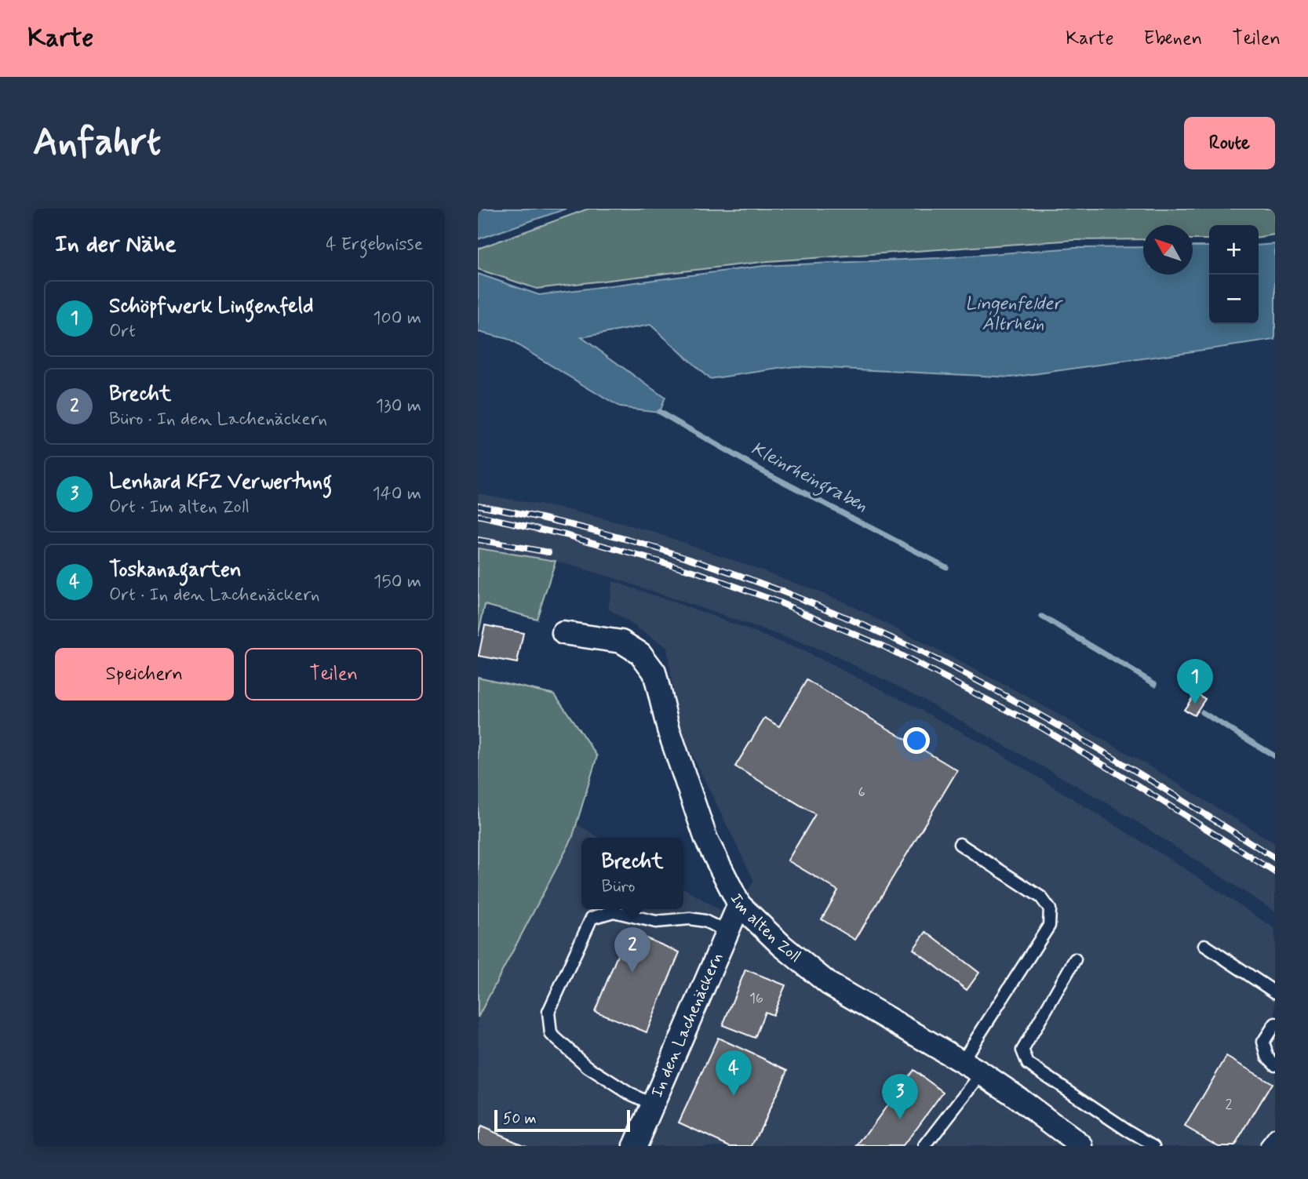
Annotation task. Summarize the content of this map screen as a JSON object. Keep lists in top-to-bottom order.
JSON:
{
  "streets": {
    "street": ["Im alten Zoll", "In den Lachenäckern"]
  },
  "crossings": [
    ["Im alten Zoll", "In den Lachenäckern"]
  ],
  "water": ["Lingenfelder Altrhein", "Kleinrheingraben"],
  "house_numbers": ["6", "16", "2"],
  "scale_bar": "50 m",
  "north": "top left",
  "page": {
    "header": "Karte",
    "nav": ["Karte", "Ebenen", "Teilen"],
    "buttons": [
      "Route",
      ["Speichern", "Teilen"]
    ],
    "title": "Anfahrt",
    "heading": ["In der Nähe", "4 Ergebnisse"],
    "map_buttons": ["+", "−"],
    "list": [
      {
        "mark": "1",
        "name": "Schöpfwerk Lingenfeld",
        "note": "Ort",
        "value": "100 m"
      },
      {
        "mark": "2",
        "name": "Brecht",
        "note": "Büro · In den Lachenäckern",
        "value": "130 m"
      },
      {
        "mark": "3",
        "name": "Lenhard KFZ Verwertung",
        "note": "Ort · Im alten Zoll",
        "value": "140 m"
      },
      {
        "mark": "4",
        "name": "Toskanagarten",
        "note": "Ort · In den Lachenäckern",
        "value": "150 m"
      }
    ],
    "pins": [
      "1",
      "2",
      "4",
      "3"
    ],
    "popup": ["Brecht", "Büro"],
    "scale": "50 m"
  }
}
